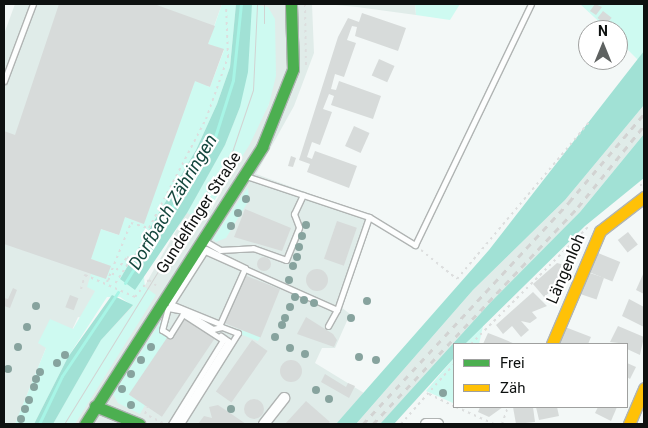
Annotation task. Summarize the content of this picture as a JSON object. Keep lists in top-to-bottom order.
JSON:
{
  "streets": {
    "street": ["Gundelfinger Straße", "Längenloh"]
  },
  "water": ["Dorfbach Zähringen"],
  "legend": ["Frei", "Zäh"],
  "north": "top"
}
